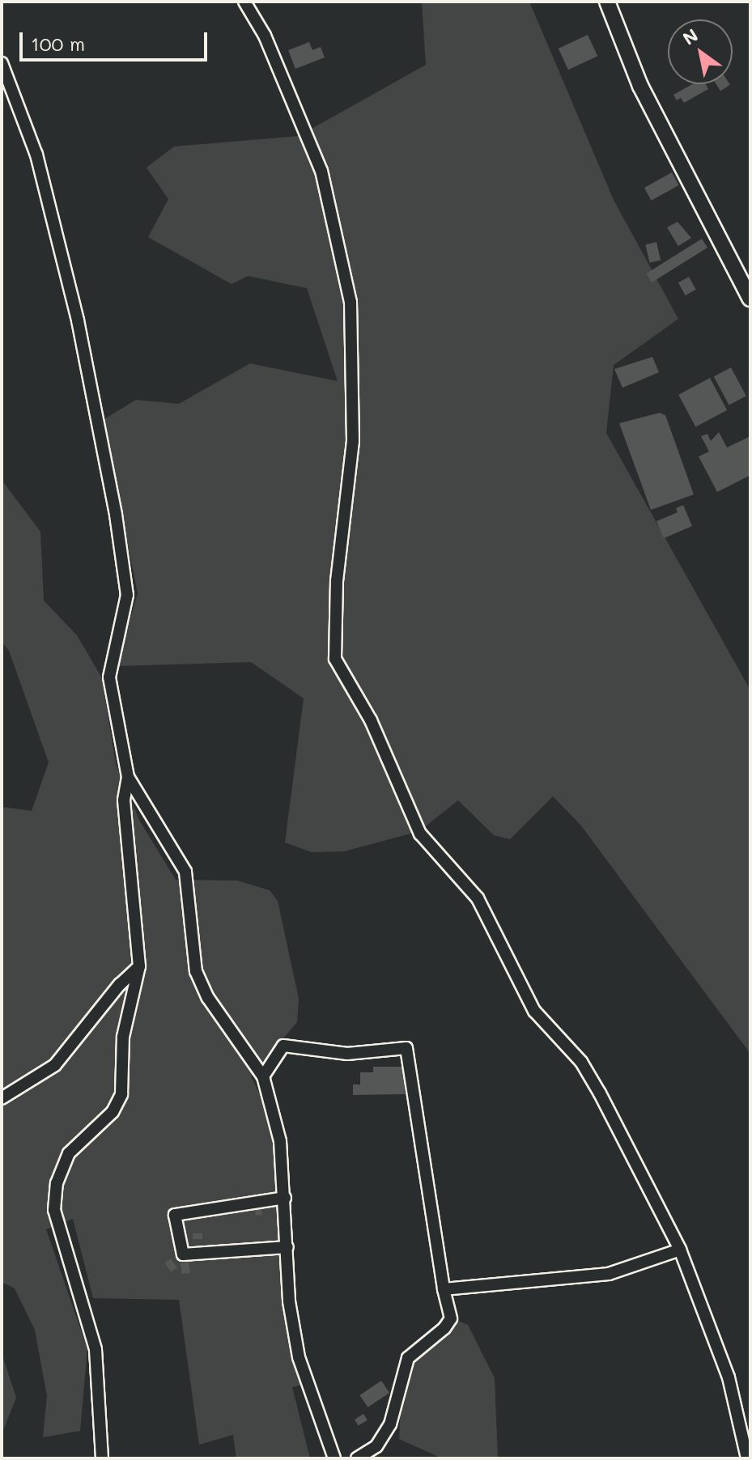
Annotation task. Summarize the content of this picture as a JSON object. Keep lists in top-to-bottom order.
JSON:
{
  "scale_bar": "100 m",
  "north": "top left"
}
